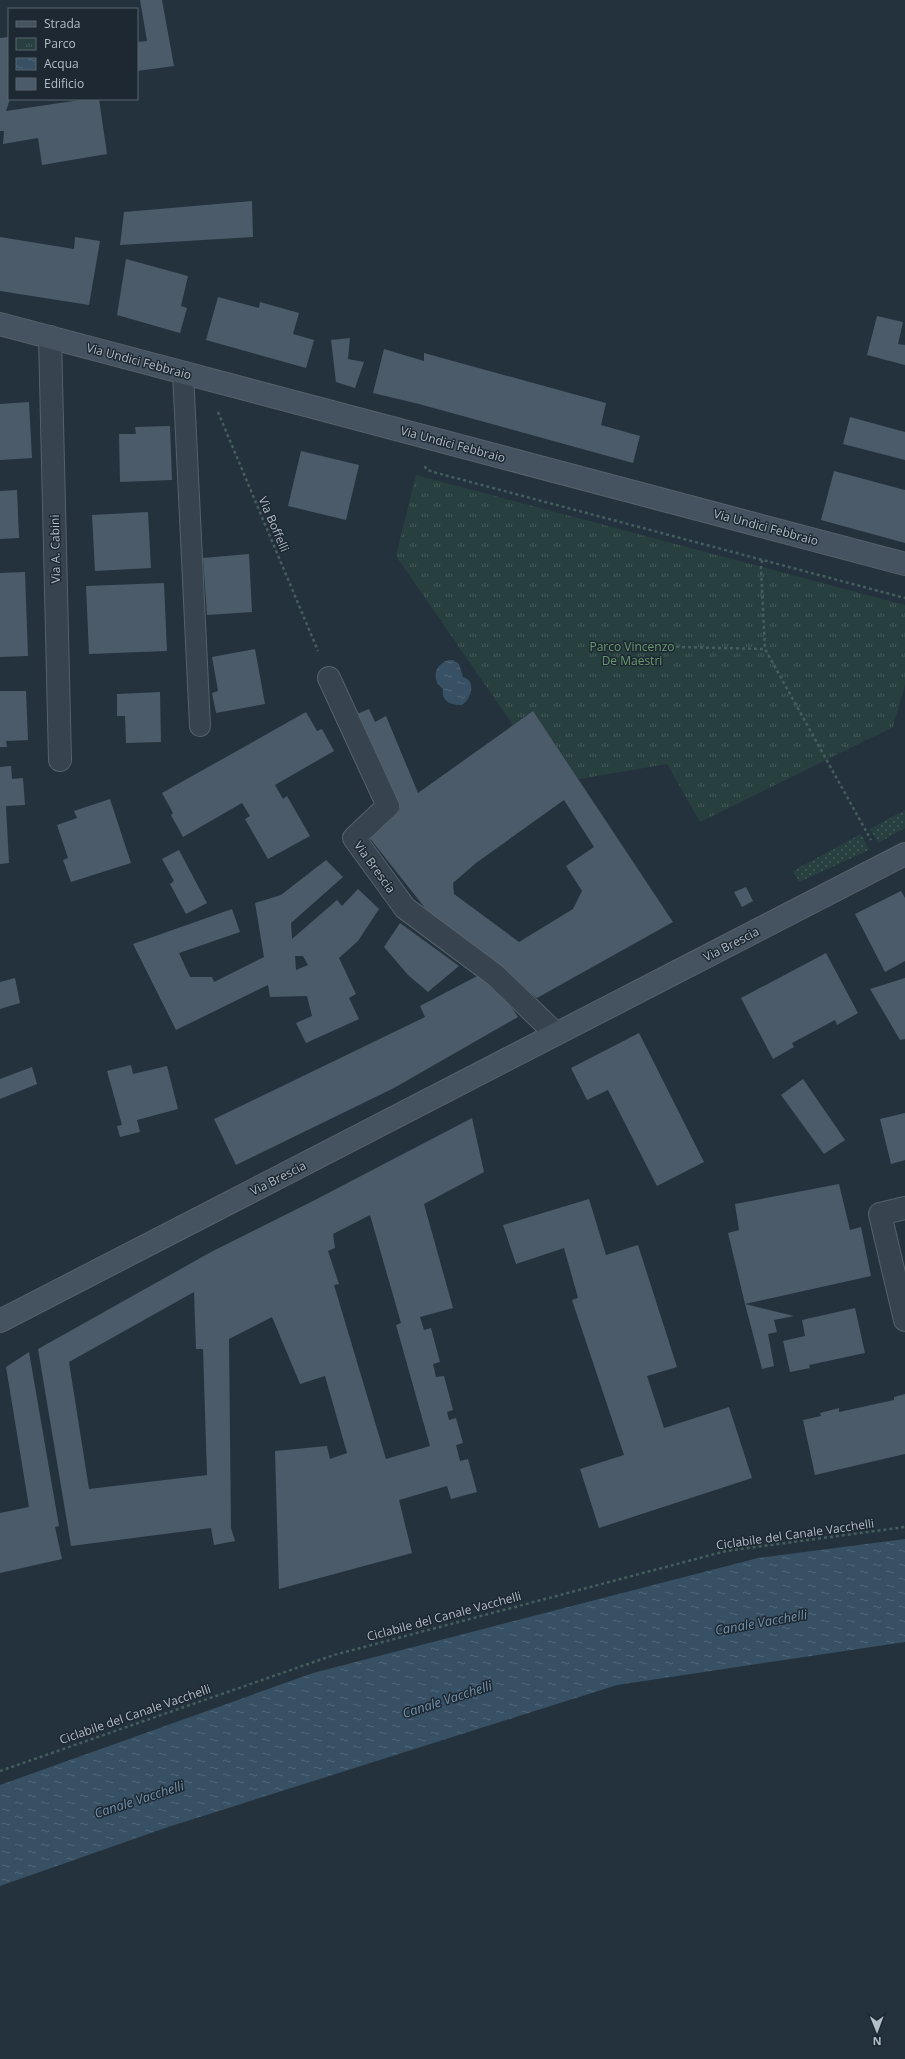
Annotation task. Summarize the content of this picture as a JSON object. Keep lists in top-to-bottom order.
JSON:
{
  "streets": {
    "street": ["Via Undici Febbraio", "Via A. Cabini", "Via Brescia"],
    "path": ["Via Boffelli", "Ciclabile del Canale Vacchelli"]
  },
  "crossings": [
    ["Via Undici Febbraio", "Via Boffelli"],
    ["Via Undici Febbraio", "Via A. Cabini"],
    ["Via Boffelli", "Via Brescia"]
  ],
  "water": ["Canale Vacchelli"],
  "parks": ["Parco Vincenzo De Maestri"],
  "legend": [
    "Strada",
    "Parco",
    "Acqua",
    "Edificio"
  ],
  "north": "bottom"
}
